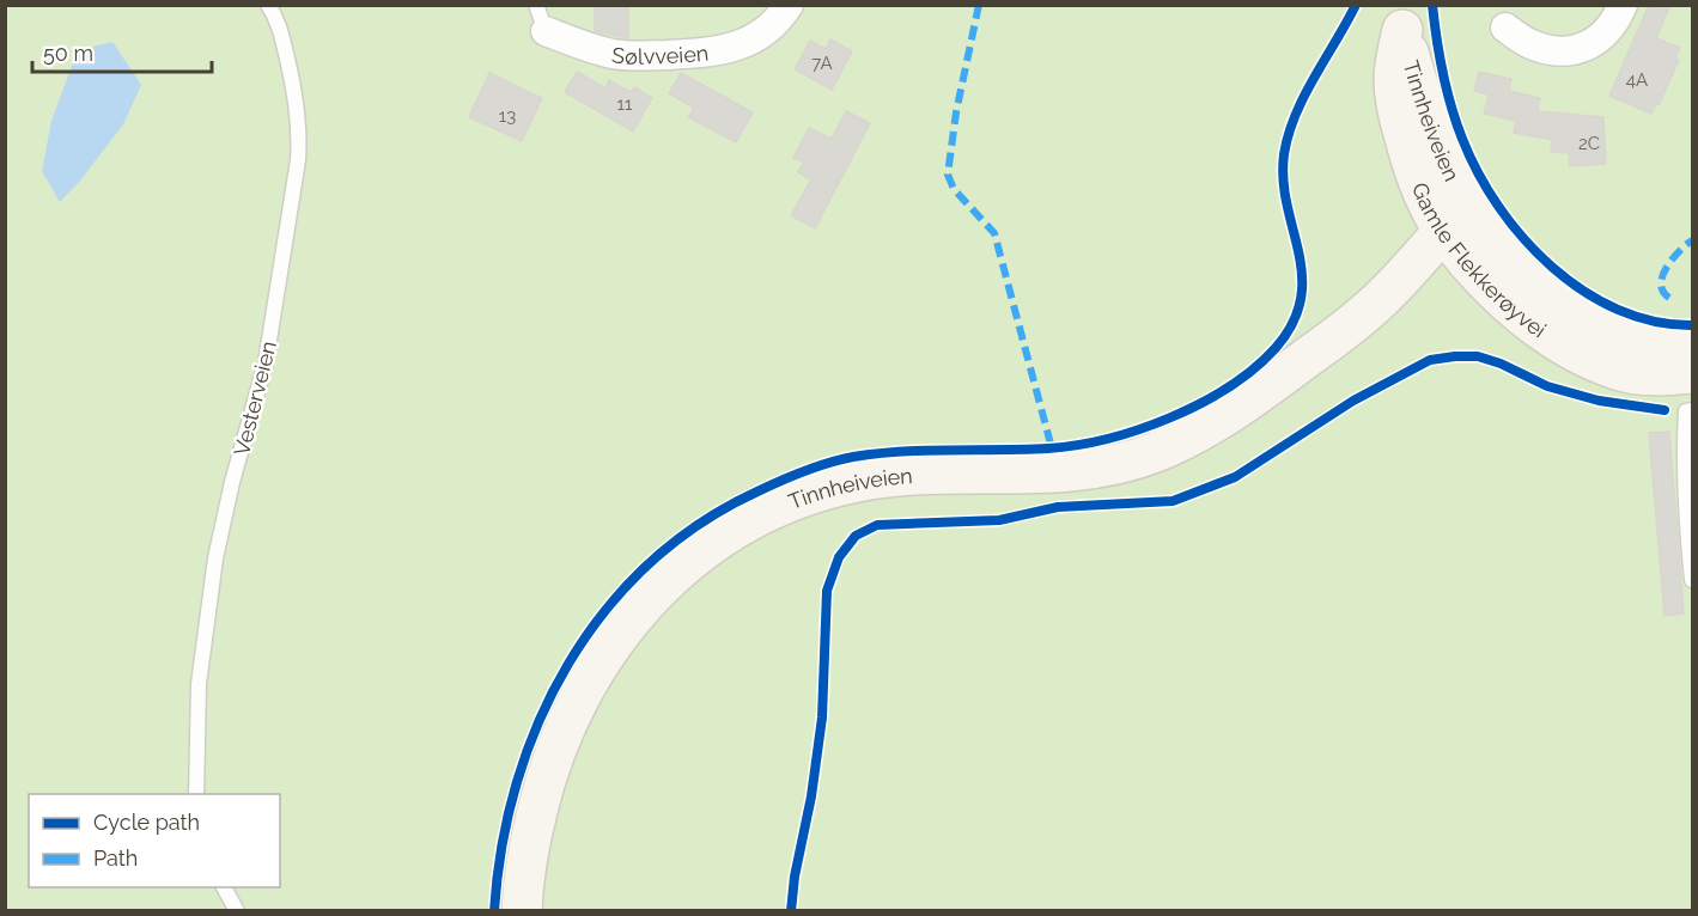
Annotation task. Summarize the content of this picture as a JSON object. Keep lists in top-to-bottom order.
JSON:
{
  "streets": {
    "street": ["Sølvveien", "Tinnheiveien", "Gamle Flekkerøyvei"],
    "lane": ["Vesterveien"]
  },
  "crossings": [
    ["Tinnheiveien", "Gamle Flekkerøyvei"]
  ],
  "house_numbers": [
    "7A",
    "4A",
    "11",
    "13",
    "2C"
  ],
  "legend": ["Cycle path", "Path"],
  "scale_bar": "50 m"
}
